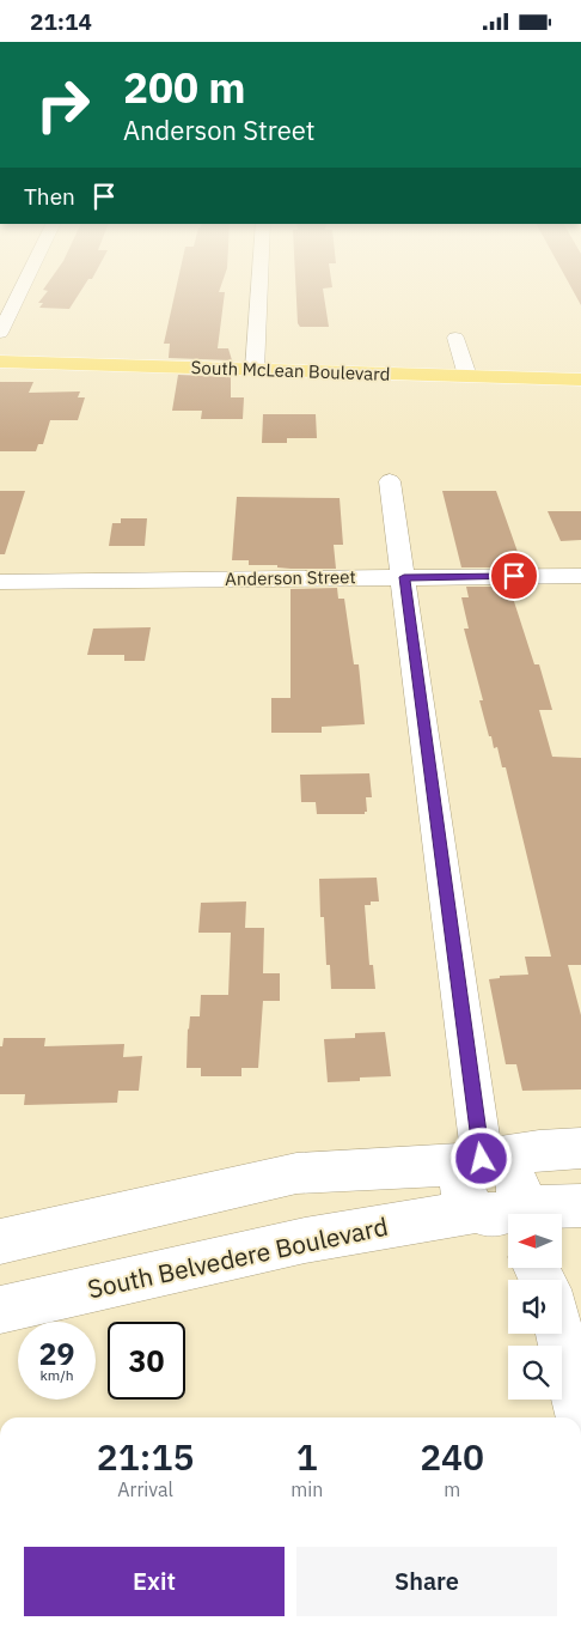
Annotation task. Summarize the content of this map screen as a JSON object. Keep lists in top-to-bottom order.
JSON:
{
  "streets": {
    "main road": ["South McLean Boulevard"],
    "street": ["Anderson Street", "South Belvedere Boulevard"]
  },
  "north": "left",
  "page": {
    "status": "21:14",
    "turn": ["200 m", "Anderson Street"],
    "then": "Then",
    "speed": "29 km/h",
    "limit": "30",
    "eta": [
      "21:15",
      "Arrival",
      "1",
      "min",
      "240",
      "m"
    ],
    "buttons": ["Exit", "Share"]
  }
}
